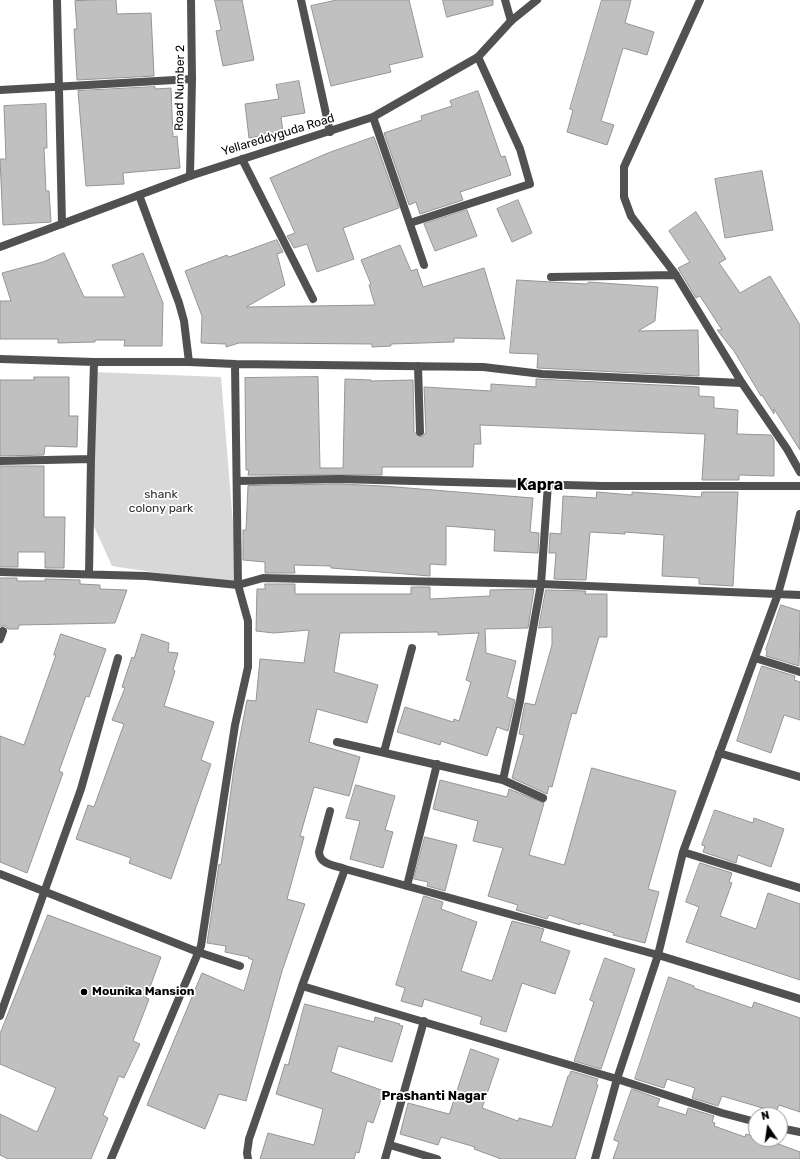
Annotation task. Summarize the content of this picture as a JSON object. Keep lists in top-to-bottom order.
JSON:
{
  "streets": {
    "street": ["Road Number 2", "Yellareddyguda Road"]
  },
  "crossings": [
    ["Road Number 2", "Yellareddyguda Road"]
  ],
  "districts": ["Kapra", "Prashanti Nagar"],
  "parks": ["shank colony park"],
  "places": ["Mounika Mansion"],
  "north": "top"
}
